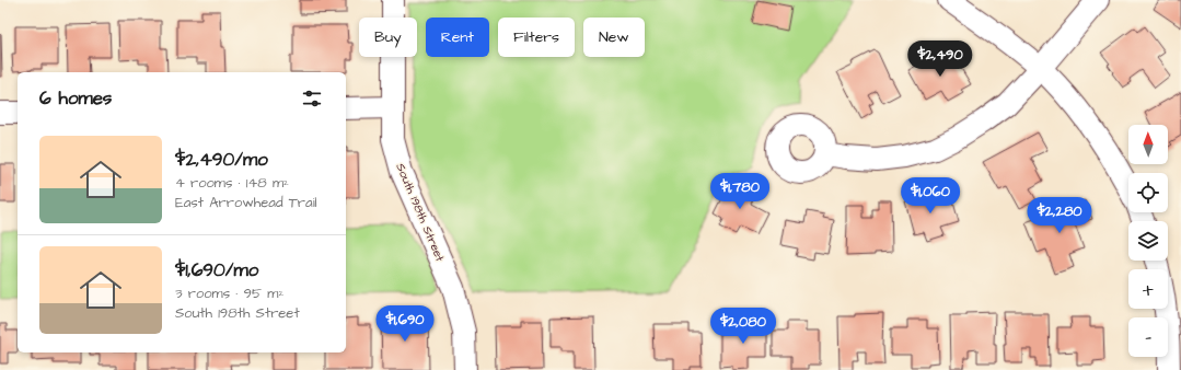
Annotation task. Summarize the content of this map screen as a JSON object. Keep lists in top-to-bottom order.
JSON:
{
  "streets": {
    "street": ["South 198th Street"]
  },
  "north": "top",
  "page": {
    "chip": [
      "Buy",
      "Rent",
      "Filters",
      "New"
    ],
    "price": [
      "$2,490",
      "$1,780",
      "$1,060",
      "$2,280",
      "$1,690",
      "$2,080"
    ],
    "heading": "6 homes",
    "map_buttons": ["+", "−"],
    "list": [
      {
        "name": "$2,490/mo",
        "note": "4 rooms · 148 m² · East Arrowhead Trail"
      },
      {
        "name": "$1,690/mo",
        "note": "3 rooms · 95 m² · South 198th Street"
      }
    ]
  }
}
